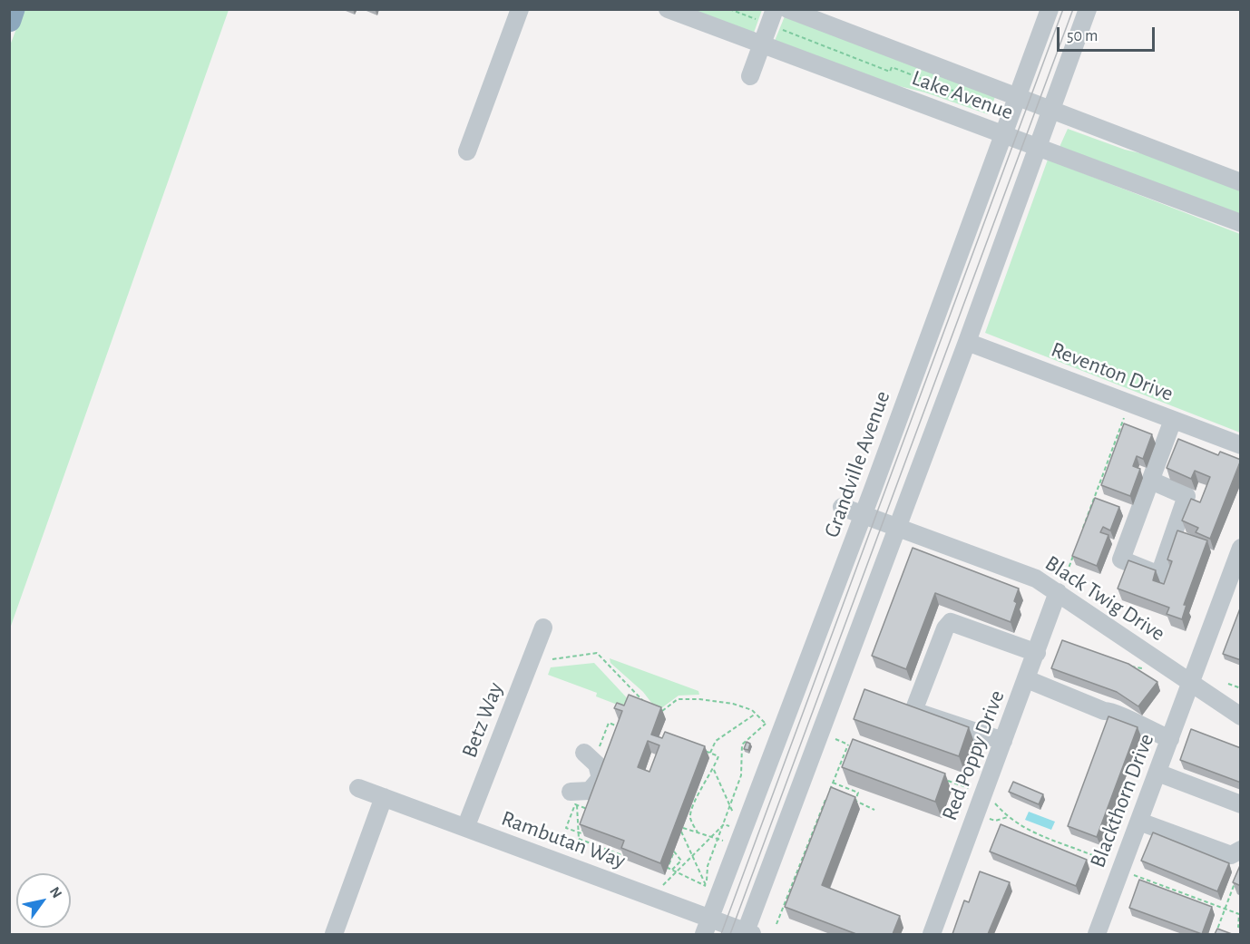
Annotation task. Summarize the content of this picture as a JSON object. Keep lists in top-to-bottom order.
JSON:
{
  "streets": {
    "street": [
      "Lake Avenue",
      "Reventon Drive",
      "Grandville Avenue",
      "Black Twig Drive",
      "Betz Way",
      "Red Poppy Drive",
      "Blackthorn Drive",
      "Rambutan Way"
    ]
  },
  "crossings": [
    ["Lake Avenue", "Grandville Avenue"],
    ["Grandville Avenue", "Black Twig Drive"],
    ["Grandville Avenue", "Rambutan Way"],
    ["Black Twig Drive", "Red Poppy Drive"],
    ["Black Twig Drive", "Blackthorn Drive"],
    ["Betz Way", "Rambutan Way"]
  ],
  "scale_bar": "50 m",
  "north": "top right"
}
